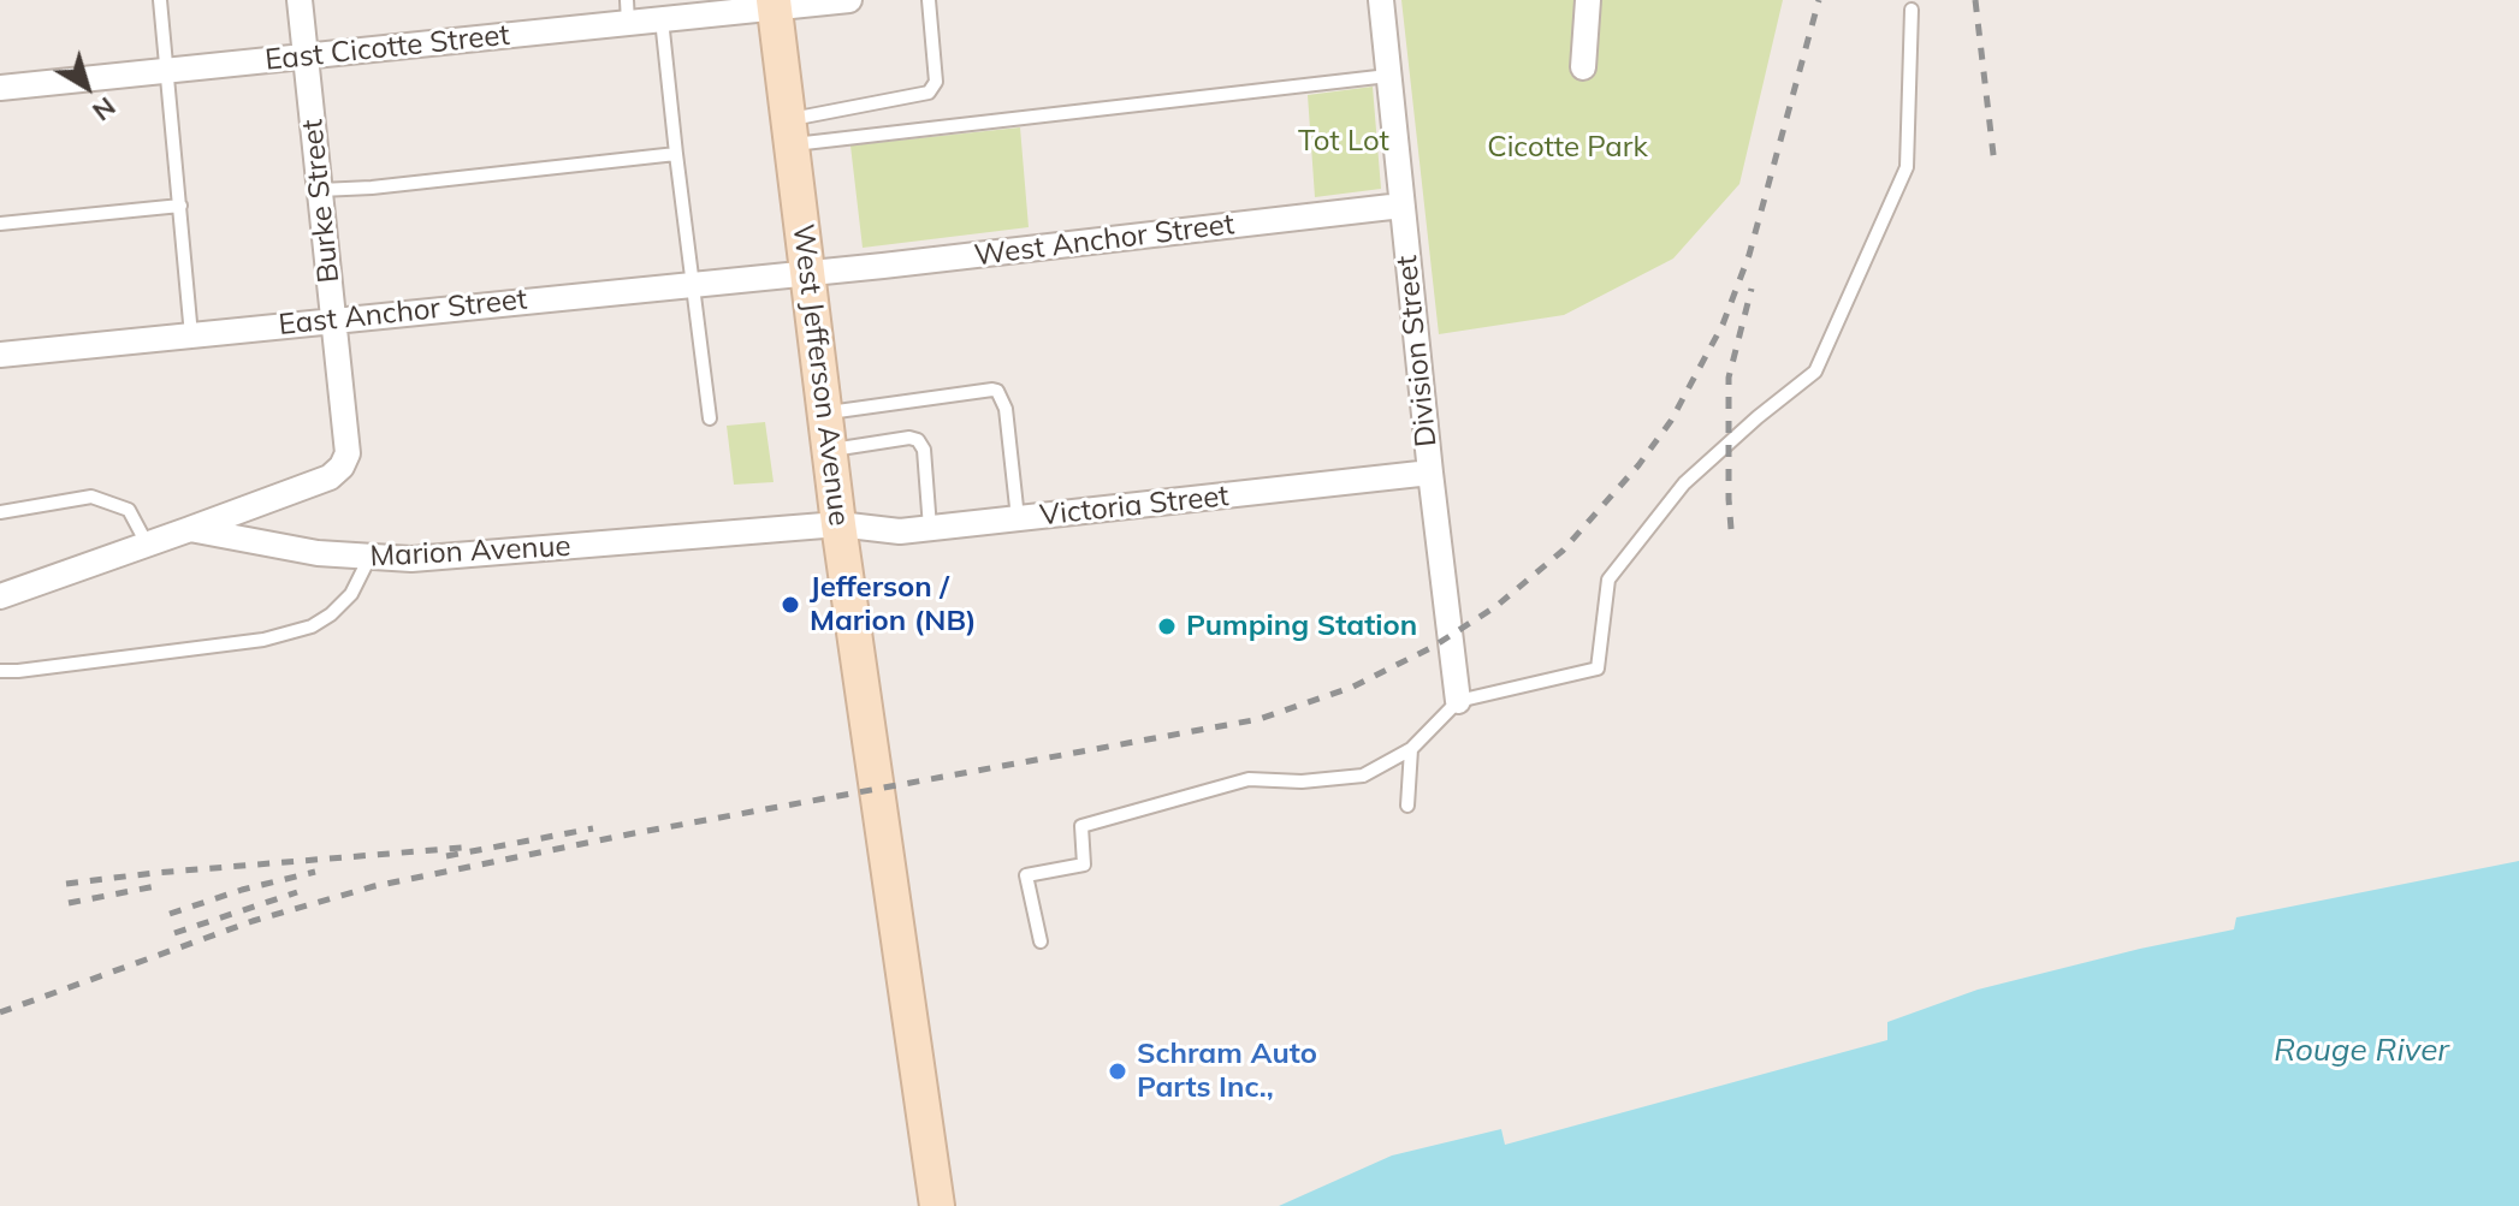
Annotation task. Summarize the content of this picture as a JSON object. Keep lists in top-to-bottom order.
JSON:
{
  "streets": {
    "main road": ["West Jefferson Avenue"],
    "street": [
      "East Cicotte Street",
      "Burke Street",
      "West Anchor Street",
      "East Anchor Street",
      "Division Street",
      "Victoria Street",
      "Marion Avenue"
    ]
  },
  "crossings": [
    ["East Cicotte Street", "Burke Street"],
    ["East Cicotte Street", "West Jefferson Avenue"],
    ["Burke Street", "East Anchor Street"],
    ["Burke Street", "Marion Avenue"],
    ["West Anchor Street", "East Anchor Street"],
    ["West Anchor Street", "Division Street"],
    ["West Anchor Street", "West Jefferson Avenue"],
    ["East Anchor Street", "West Jefferson Avenue"],
    ["Division Street", "Victoria Street"],
    ["West Jefferson Avenue", "Victoria Street"],
    ["West Jefferson Avenue", "Marion Avenue"],
    ["Victoria Street", "Marion Avenue"]
  ],
  "water": ["Rouge River"],
  "parks": ["Tot Lot", "Cicotte Park"],
  "places": ["Jefferson / Marion (NB)", "Pumping Station", "Schram Auto Parts Inc.,"],
  "north": "bottom right"
}
